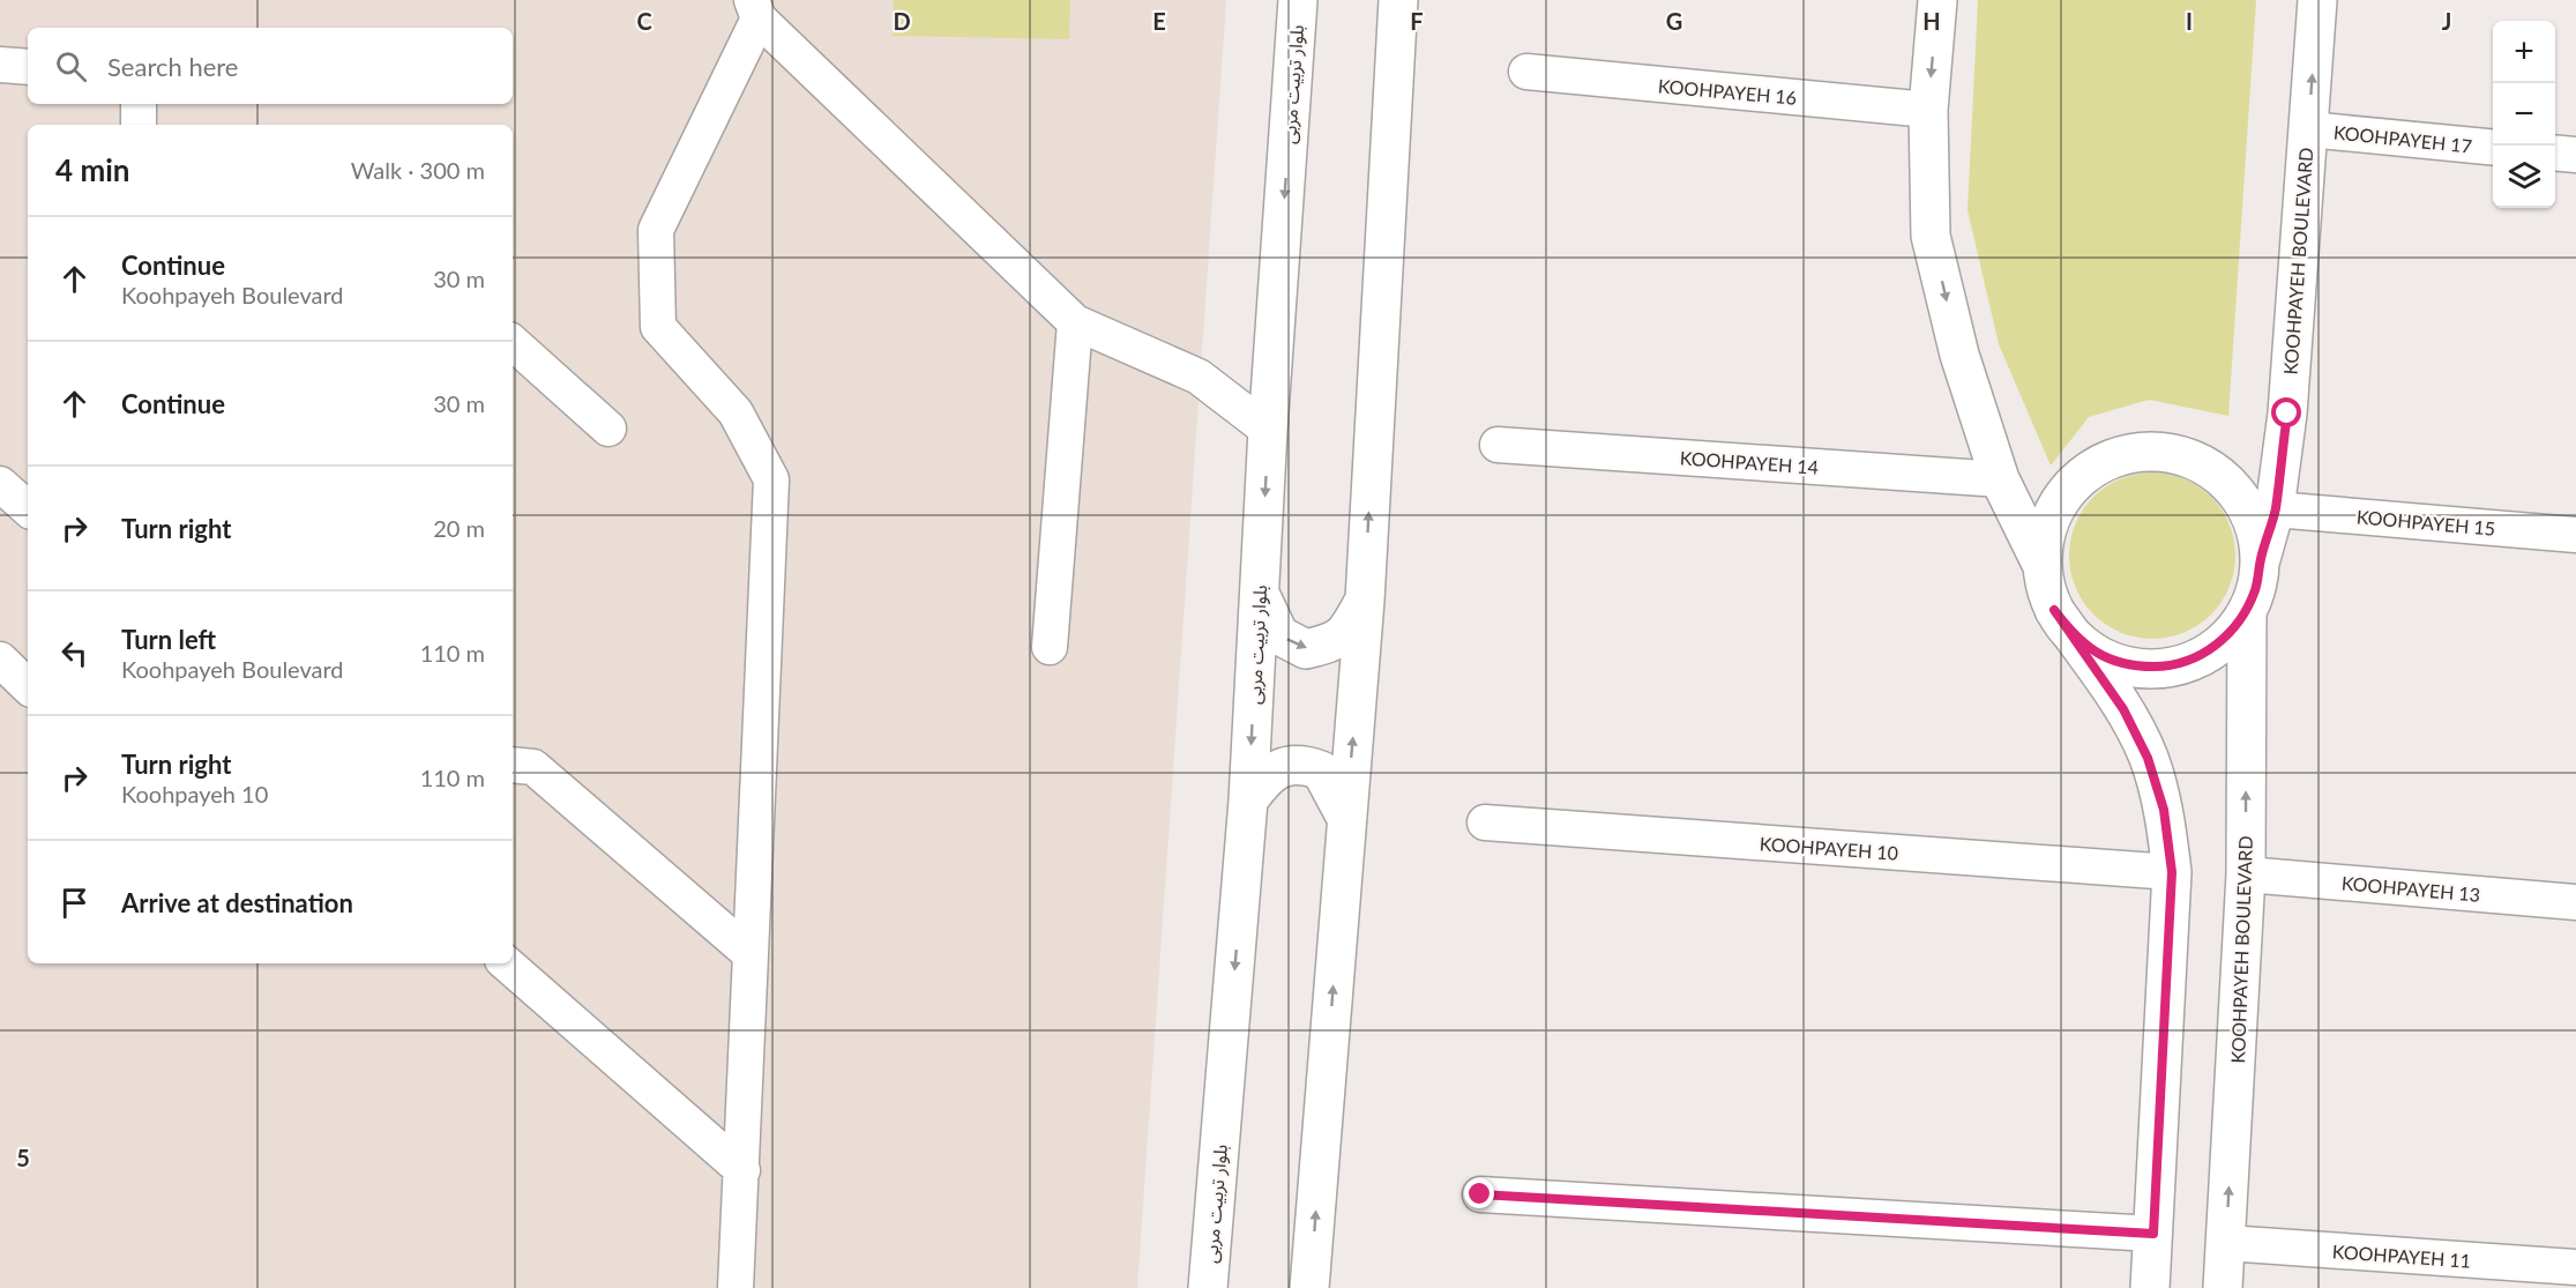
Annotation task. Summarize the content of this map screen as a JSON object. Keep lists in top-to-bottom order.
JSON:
{
  "streets": {
    "main road": ["بلوار تربیت مربی", "KOOHPAYEH BOULEVARD"],
    "street": [
      "KOOHPAYEH 16",
      "KOOHPAYEH 17",
      "KOOHPAYEH 14",
      "KOOHPAYEH 15",
      "KOOHPAYEH 10",
      "KOOHPAYEH 13",
      "KOOHPAYEH 11"
    ]
  },
  "crossings": [
    ["KOOHPAYEH 17", "KOOHPAYEH BOULEVARD"],
    ["KOOHPAYEH BOULEVARD", "KOOHPAYEH 15"],
    ["KOOHPAYEH BOULEVARD", "KOOHPAYEH 13"],
    ["KOOHPAYEH BOULEVARD", "KOOHPAYEH 11"]
  ],
  "page": {
    "map_buttons": ["+", "−"],
    "search": "Search here",
    "heading": ["4 min", "Walk · 300 m"],
    "list": [
      ["Continue", "Koohpayeh Boulevard", "30 m"],
      ["Continue", "30 m"],
      ["Turn right", "20 m"],
      ["Turn left", "Koohpayeh Boulevard", "110 m"],
      ["Turn right", "Koohpayeh 10", "110 m"],
      "Arrive at destination"
    ]
  },
  "grid": {
    "columns": [
      "C",
      "D",
      "E",
      "F",
      "G",
      "H",
      "I",
      "J"
    ],
    "rows": ["5"]
  }
}
